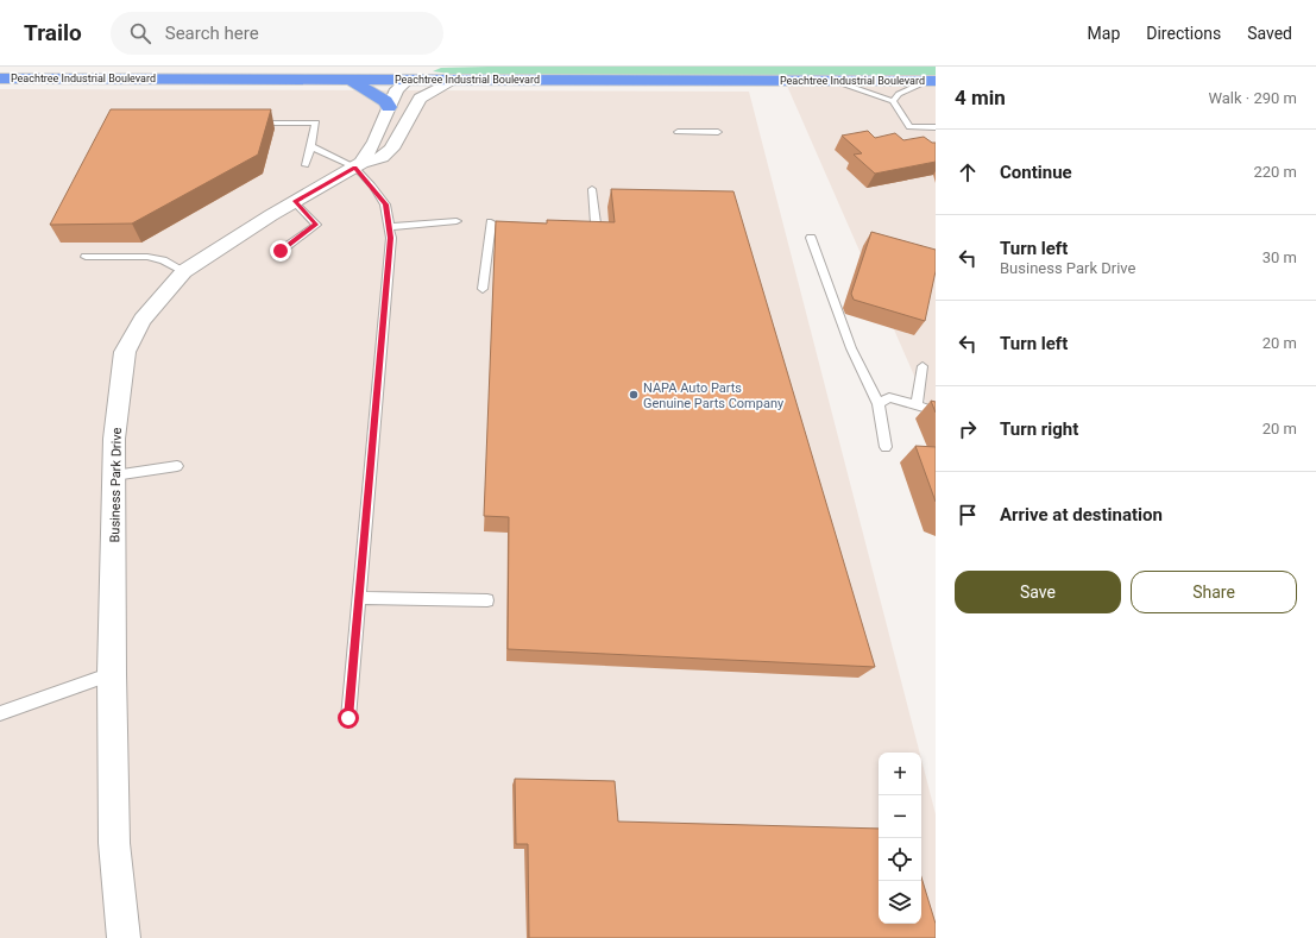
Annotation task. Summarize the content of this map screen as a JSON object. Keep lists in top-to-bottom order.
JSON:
{
  "streets": {
    "highway": ["Peachtree Industrial Boulevard"],
    "street": ["Business Park Drive"]
  },
  "crossings": [
    ["Peachtree Industrial Boulevard", "Business Park Drive"]
  ],
  "places": ["NAPA Auto Parts Genuine Parts Company"],
  "page": {
    "header": "Trailo",
    "search": "Search here",
    "nav": ["Map", "Directions", "Saved"],
    "heading": ["4 min", "Walk · 290 m"],
    "list": [
      ["Continue", "220 m"],
      ["Turn left", "Business Park Drive", "30 m"],
      ["Turn left", "20 m"],
      ["Turn right", "20 m"],
      "Arrive at destination"
    ],
    "buttons": ["Save", "Share"],
    "map_buttons": ["+", "−"]
  }
}
